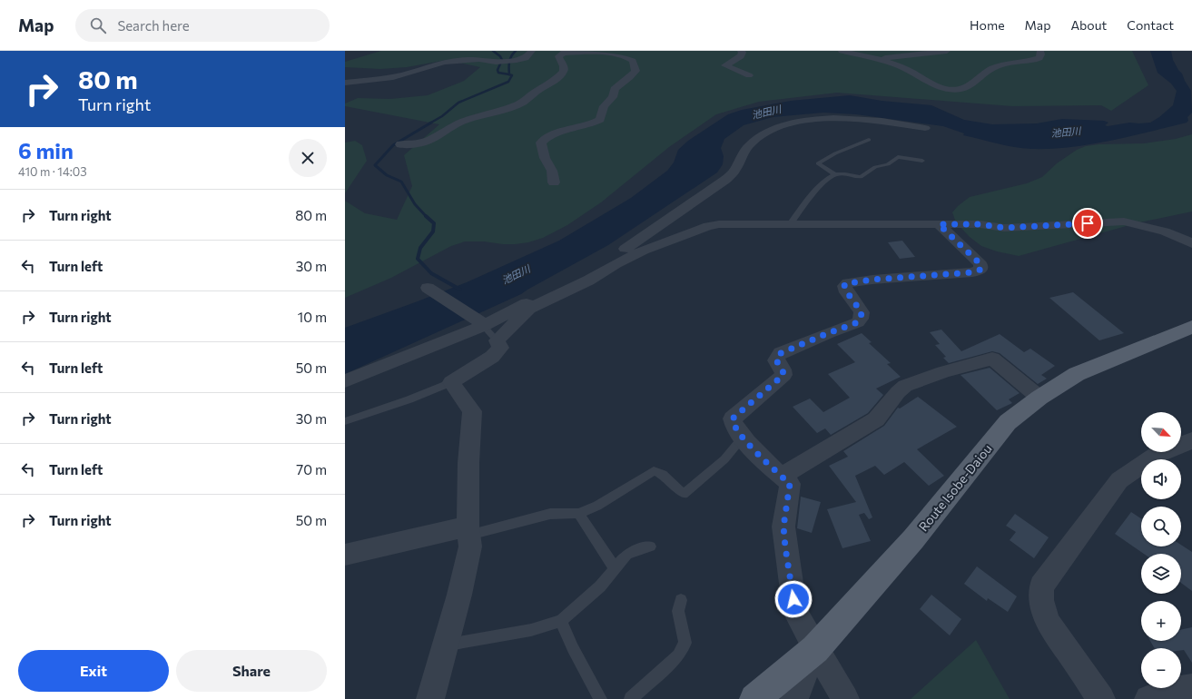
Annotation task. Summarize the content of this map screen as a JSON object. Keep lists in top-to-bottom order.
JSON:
{
  "streets": {
    "main road": ["Route Isobe-Daiou"]
  },
  "water": ["池田川"],
  "north": "bottom right",
  "page": {
    "header": "Map",
    "search": "Search here",
    "nav": [
      "Home",
      "Map",
      "About",
      "Contact"
    ],
    "turn": ["80 m", "Turn right"],
    "heading": ["6 min", "410 m · 14:03"],
    "list": [
      {
        "name": "Turn right",
        "value": "80 m"
      },
      {
        "name": "Turn left",
        "value": "30 m"
      },
      {
        "name": "Turn right",
        "value": "10 m"
      },
      {
        "name": "Turn left",
        "value": "50 m"
      },
      {
        "name": "Turn right",
        "value": "30 m"
      },
      {
        "name": "Turn left",
        "value": "70 m"
      },
      {
        "name": "Turn right",
        "value": "50 m"
      }
    ],
    "map_buttons": ["+", "−"],
    "buttons": ["Exit", "Share"]
  }
}
